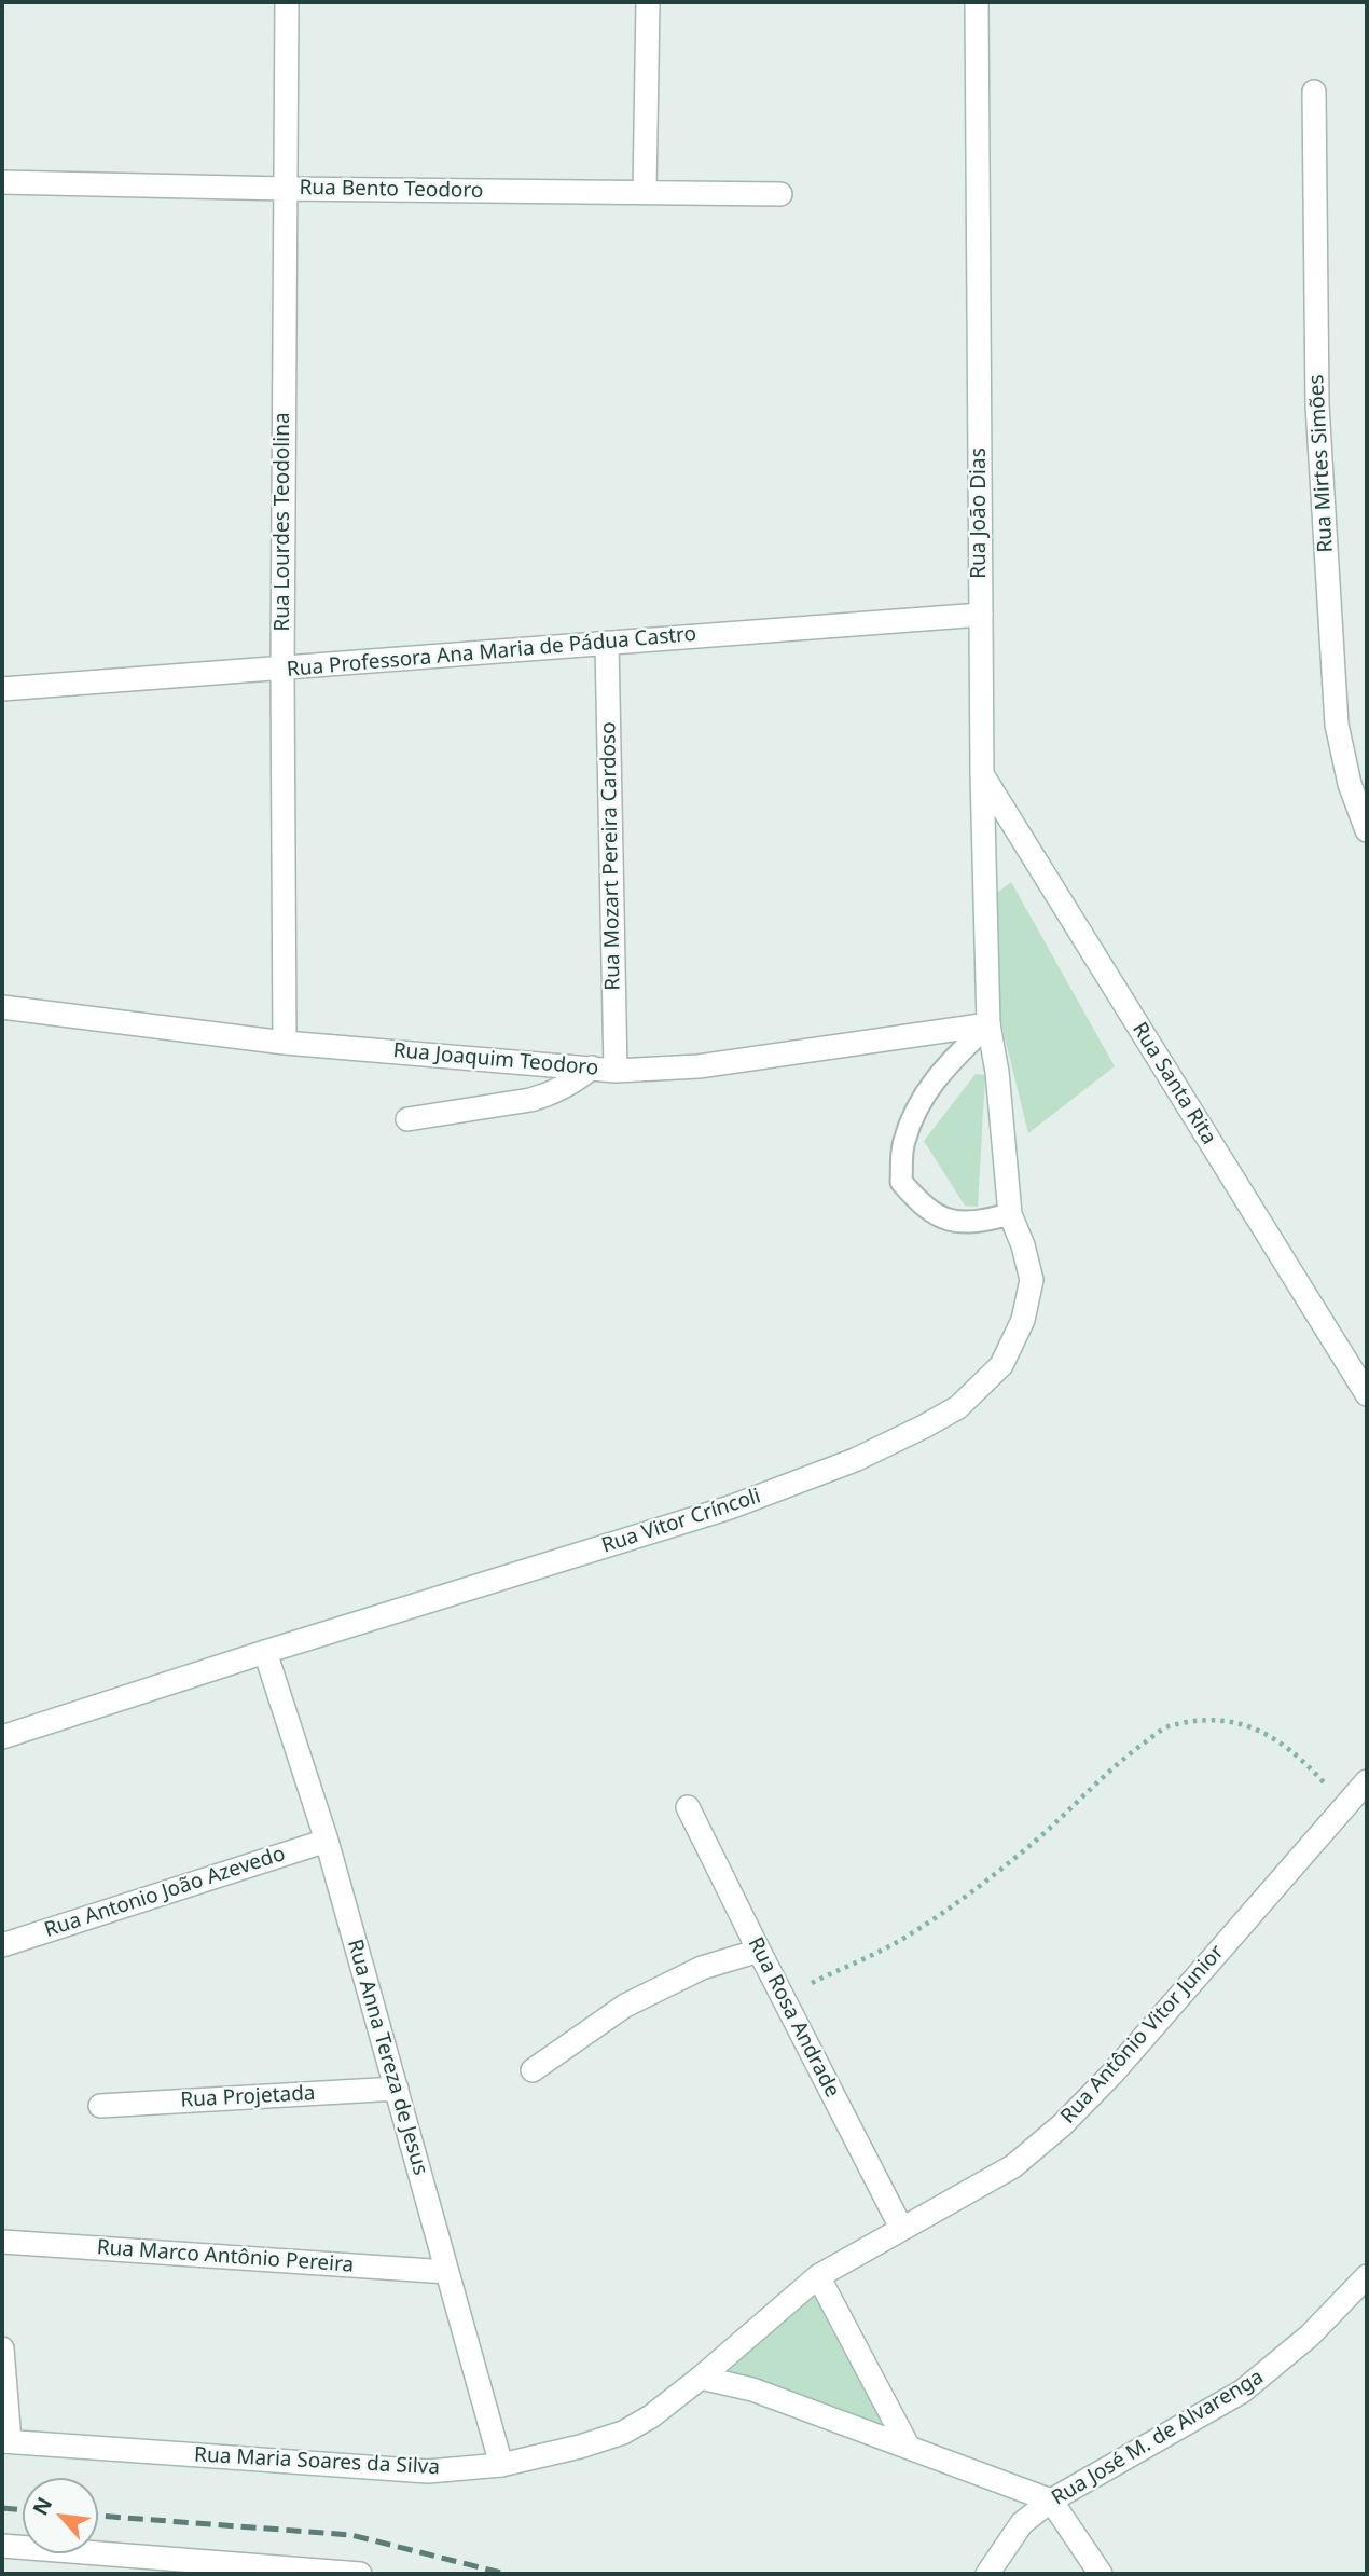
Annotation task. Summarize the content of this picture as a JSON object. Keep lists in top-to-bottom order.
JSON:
{
  "streets": {
    "street": [
      "Rua Bento Teodoro",
      "Rua Mirtes Simões",
      "Rua João Dias",
      "Rua Lourdes Teodolina",
      "Rua Professora Ana Maria de Pádua Castro",
      "Rua Mozart Pereira Cardoso",
      "Rua Joaquim Teodoro",
      "Rua Santa Rita",
      "Rua Vitor Críncoli",
      "Rua Antonio João Azevedo",
      "Rua Rosa Andrade",
      "Rua Antônio Vitor Junior",
      "Rua Anna Tereza de Jesus",
      "Rua Projetada",
      "Rua Marco Antônio Pereira",
      "Rua José M. de Alvarenga",
      "Rua Maria Soares da Silva"
    ]
  },
  "crossings": [
    ["Rua Bento Teodoro", "Rua Lourdes Teodolina"],
    ["Rua João Dias", "Rua Professora Ana Maria de Pádua Castro"],
    ["Rua João Dias", "Rua Joaquim Teodoro"],
    ["Rua João Dias", "Rua Santa Rita"],
    ["Rua João Dias", "Rua Vitor Críncoli"],
    ["Rua Lourdes Teodolina", "Rua Professora Ana Maria de Pádua Castro"],
    ["Rua Lourdes Teodolina", "Rua Joaquim Teodoro"],
    ["Rua Professora Ana Maria de Pádua Castro", "Rua Mozart Pereira Cardoso"],
    ["Rua Mozart Pereira Cardoso", "Rua Joaquim Teodoro"],
    ["Rua Joaquim Teodoro", "Rua Vitor Críncoli"],
    ["Rua Vitor Críncoli", "Rua Anna Tereza de Jesus"],
    ["Rua Antonio João Azevedo", "Rua Anna Tereza de Jesus"],
    ["Rua Rosa Andrade", "Rua Antônio Vitor Junior"],
    ["Rua Antônio Vitor Junior", "Rua Maria Soares da Silva"],
    ["Rua Anna Tereza de Jesus", "Rua Projetada"],
    ["Rua Anna Tereza de Jesus", "Rua Marco Antônio Pereira"],
    ["Rua Anna Tereza de Jesus", "Rua Maria Soares da Silva"]
  ],
  "north": "top left"
}
